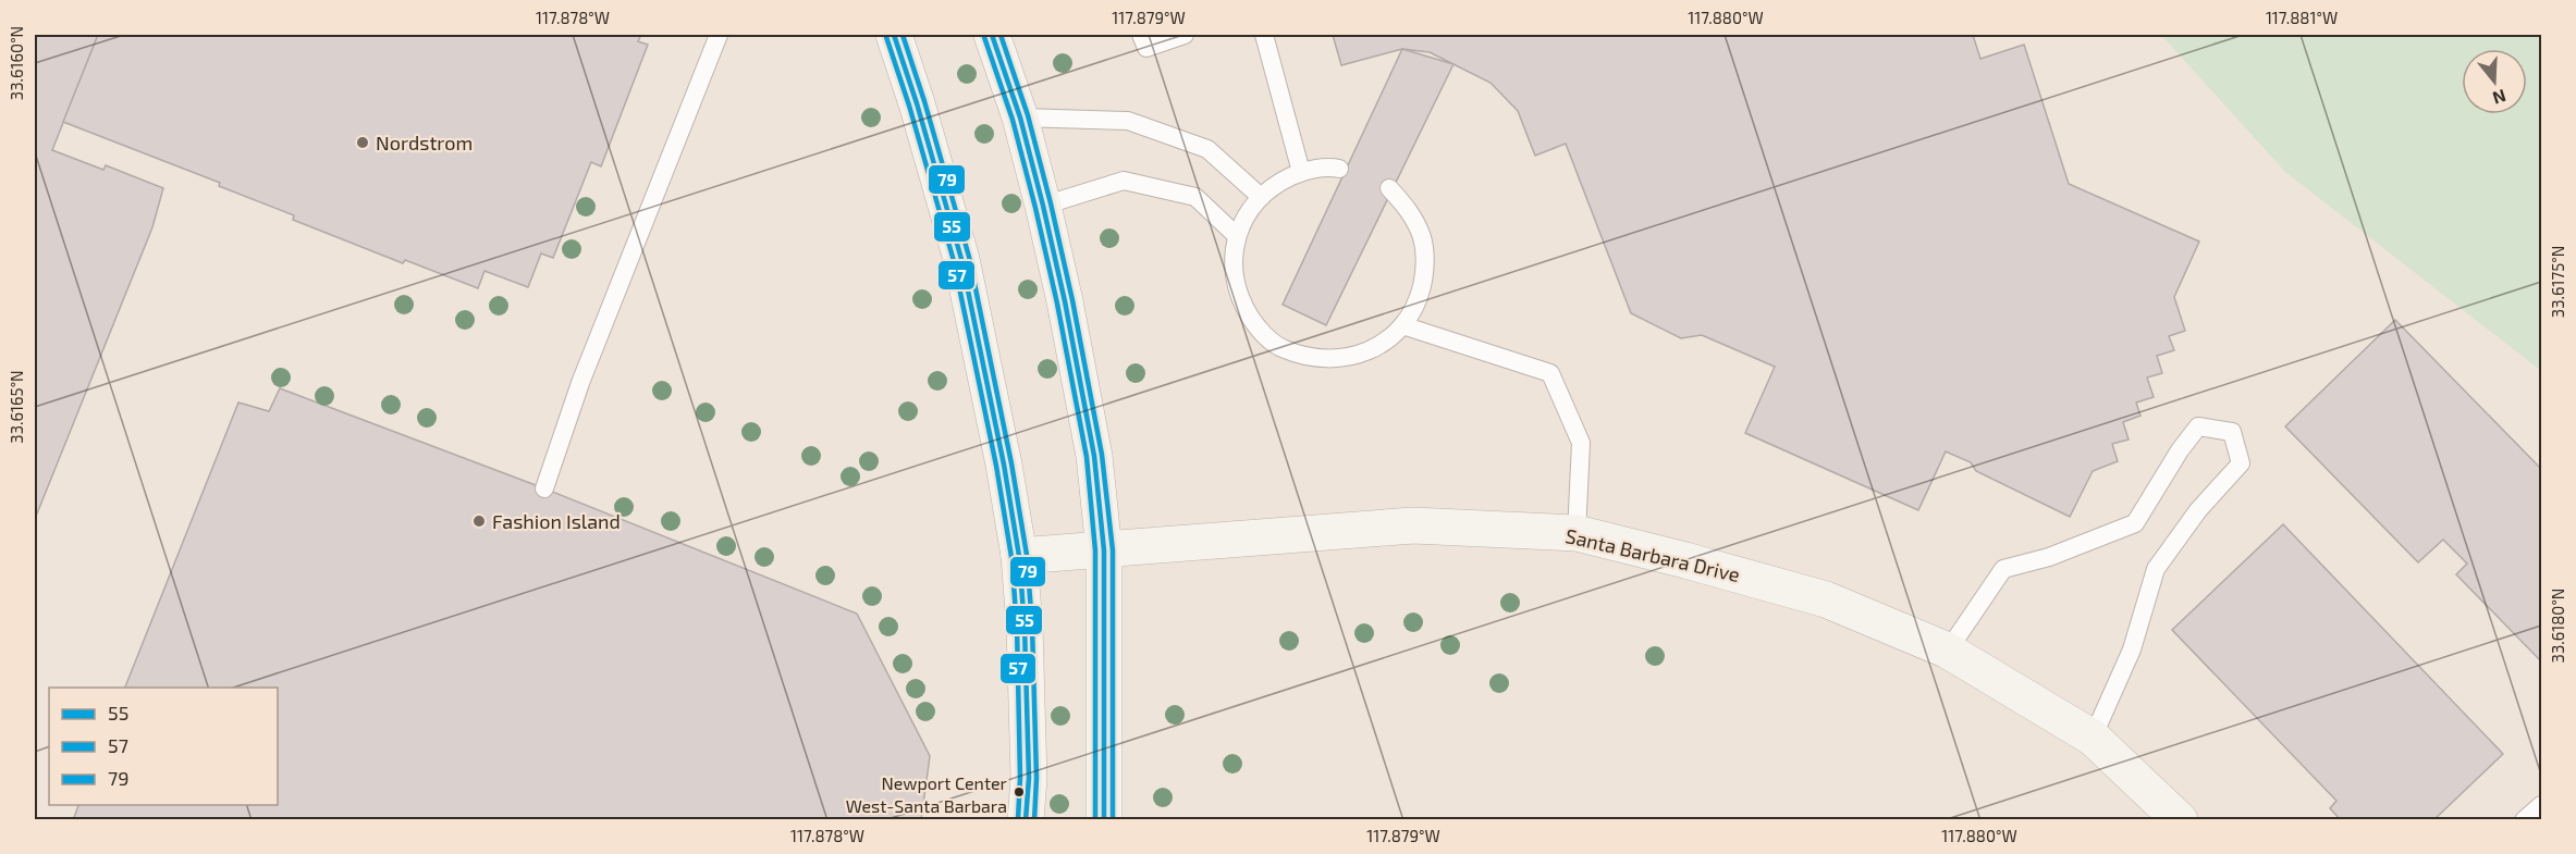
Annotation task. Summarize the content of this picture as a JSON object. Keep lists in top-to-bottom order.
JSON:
{
  "streets": {
    "main road": ["Santa Barbara Drive"]
  },
  "places": ["Nordstrom", "Fashion Island", "Newport Center West-Santa Barbara"],
  "lines": ["transit line 55", "transit line 79", "transit line 57"],
  "legend": ["55", "57", "79"],
  "north": "bottom",
  "coordinates": [
    "117.878°W",
    "117.879°W",
    "117.880°W",
    "117.881°W",
    "33.6160°N",
    "33.6175°N",
    "33.6165°N",
    "33.6180°N"
  ]
}
